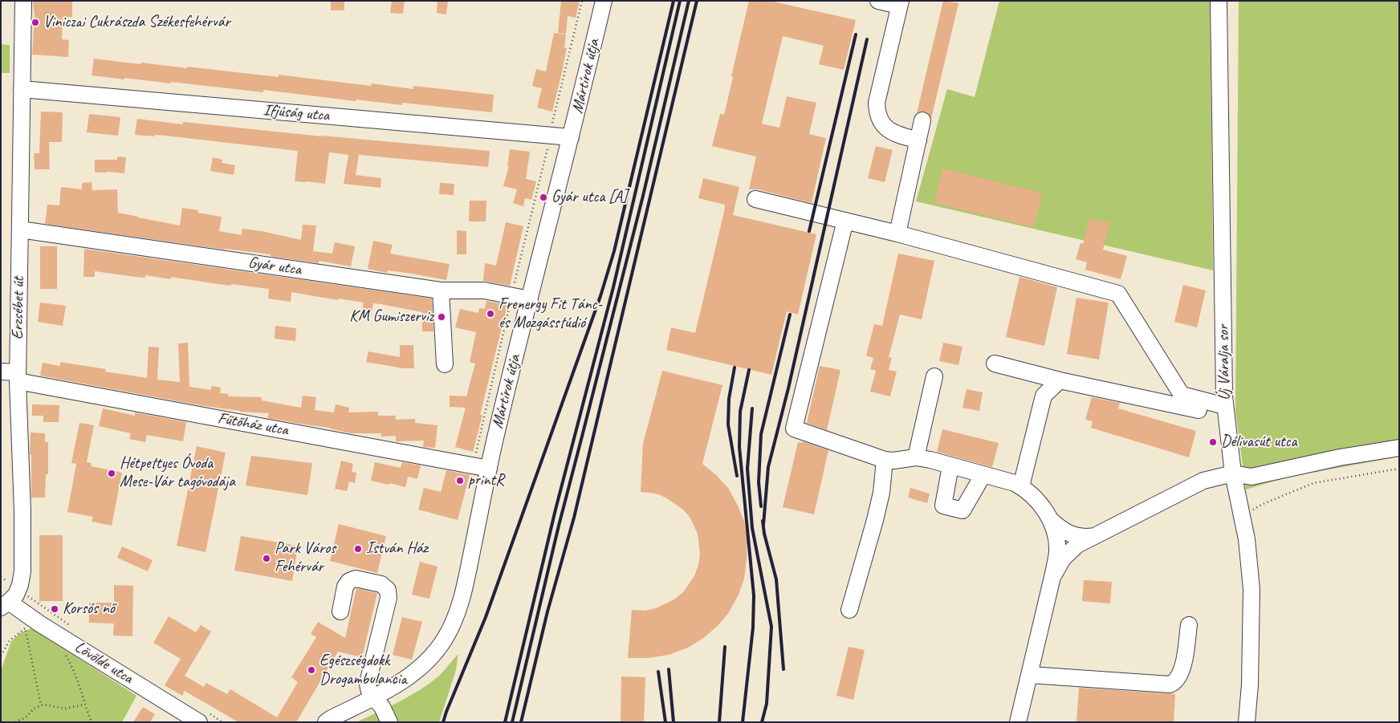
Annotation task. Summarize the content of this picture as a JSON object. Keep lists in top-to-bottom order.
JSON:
{
  "streets": {
    "street": [
      "Mártírok útja",
      "Ifjúság utca",
      "Gyár utca",
      "Erzsébet út",
      "Új Váralja sor",
      "Fűtőház utca",
      "Lövölde utca"
    ]
  },
  "crossings": [
    ["Mártírok útja", "Ifjúság utca"],
    ["Mártírok útja", "Gyár utca"],
    ["Mártírok útja", "Fűtőház utca"],
    ["Ifjúság utca", "Erzsébet út"],
    ["Gyár utca", "Erzsébet út"],
    ["Erzsébet út", "Fűtőház utca"],
    ["Erzsébet út", "Lövölde utca"]
  ],
  "places": [
    "Viniczai Cukrászda Székesfehérvár",
    "Gyár utca [A]",
    "Frenergy Fit Tánc- és Mozgásstúdió",
    "KM Gumiszerviz",
    "Délivasút utca",
    "Hétpettyes Óvoda Mese-Vár tagóvodája",
    "printR",
    "István Ház",
    "Park Város Fehérvár",
    "Korsós nő",
    "Egészségdokk Drogambulancia"
  ]
}
